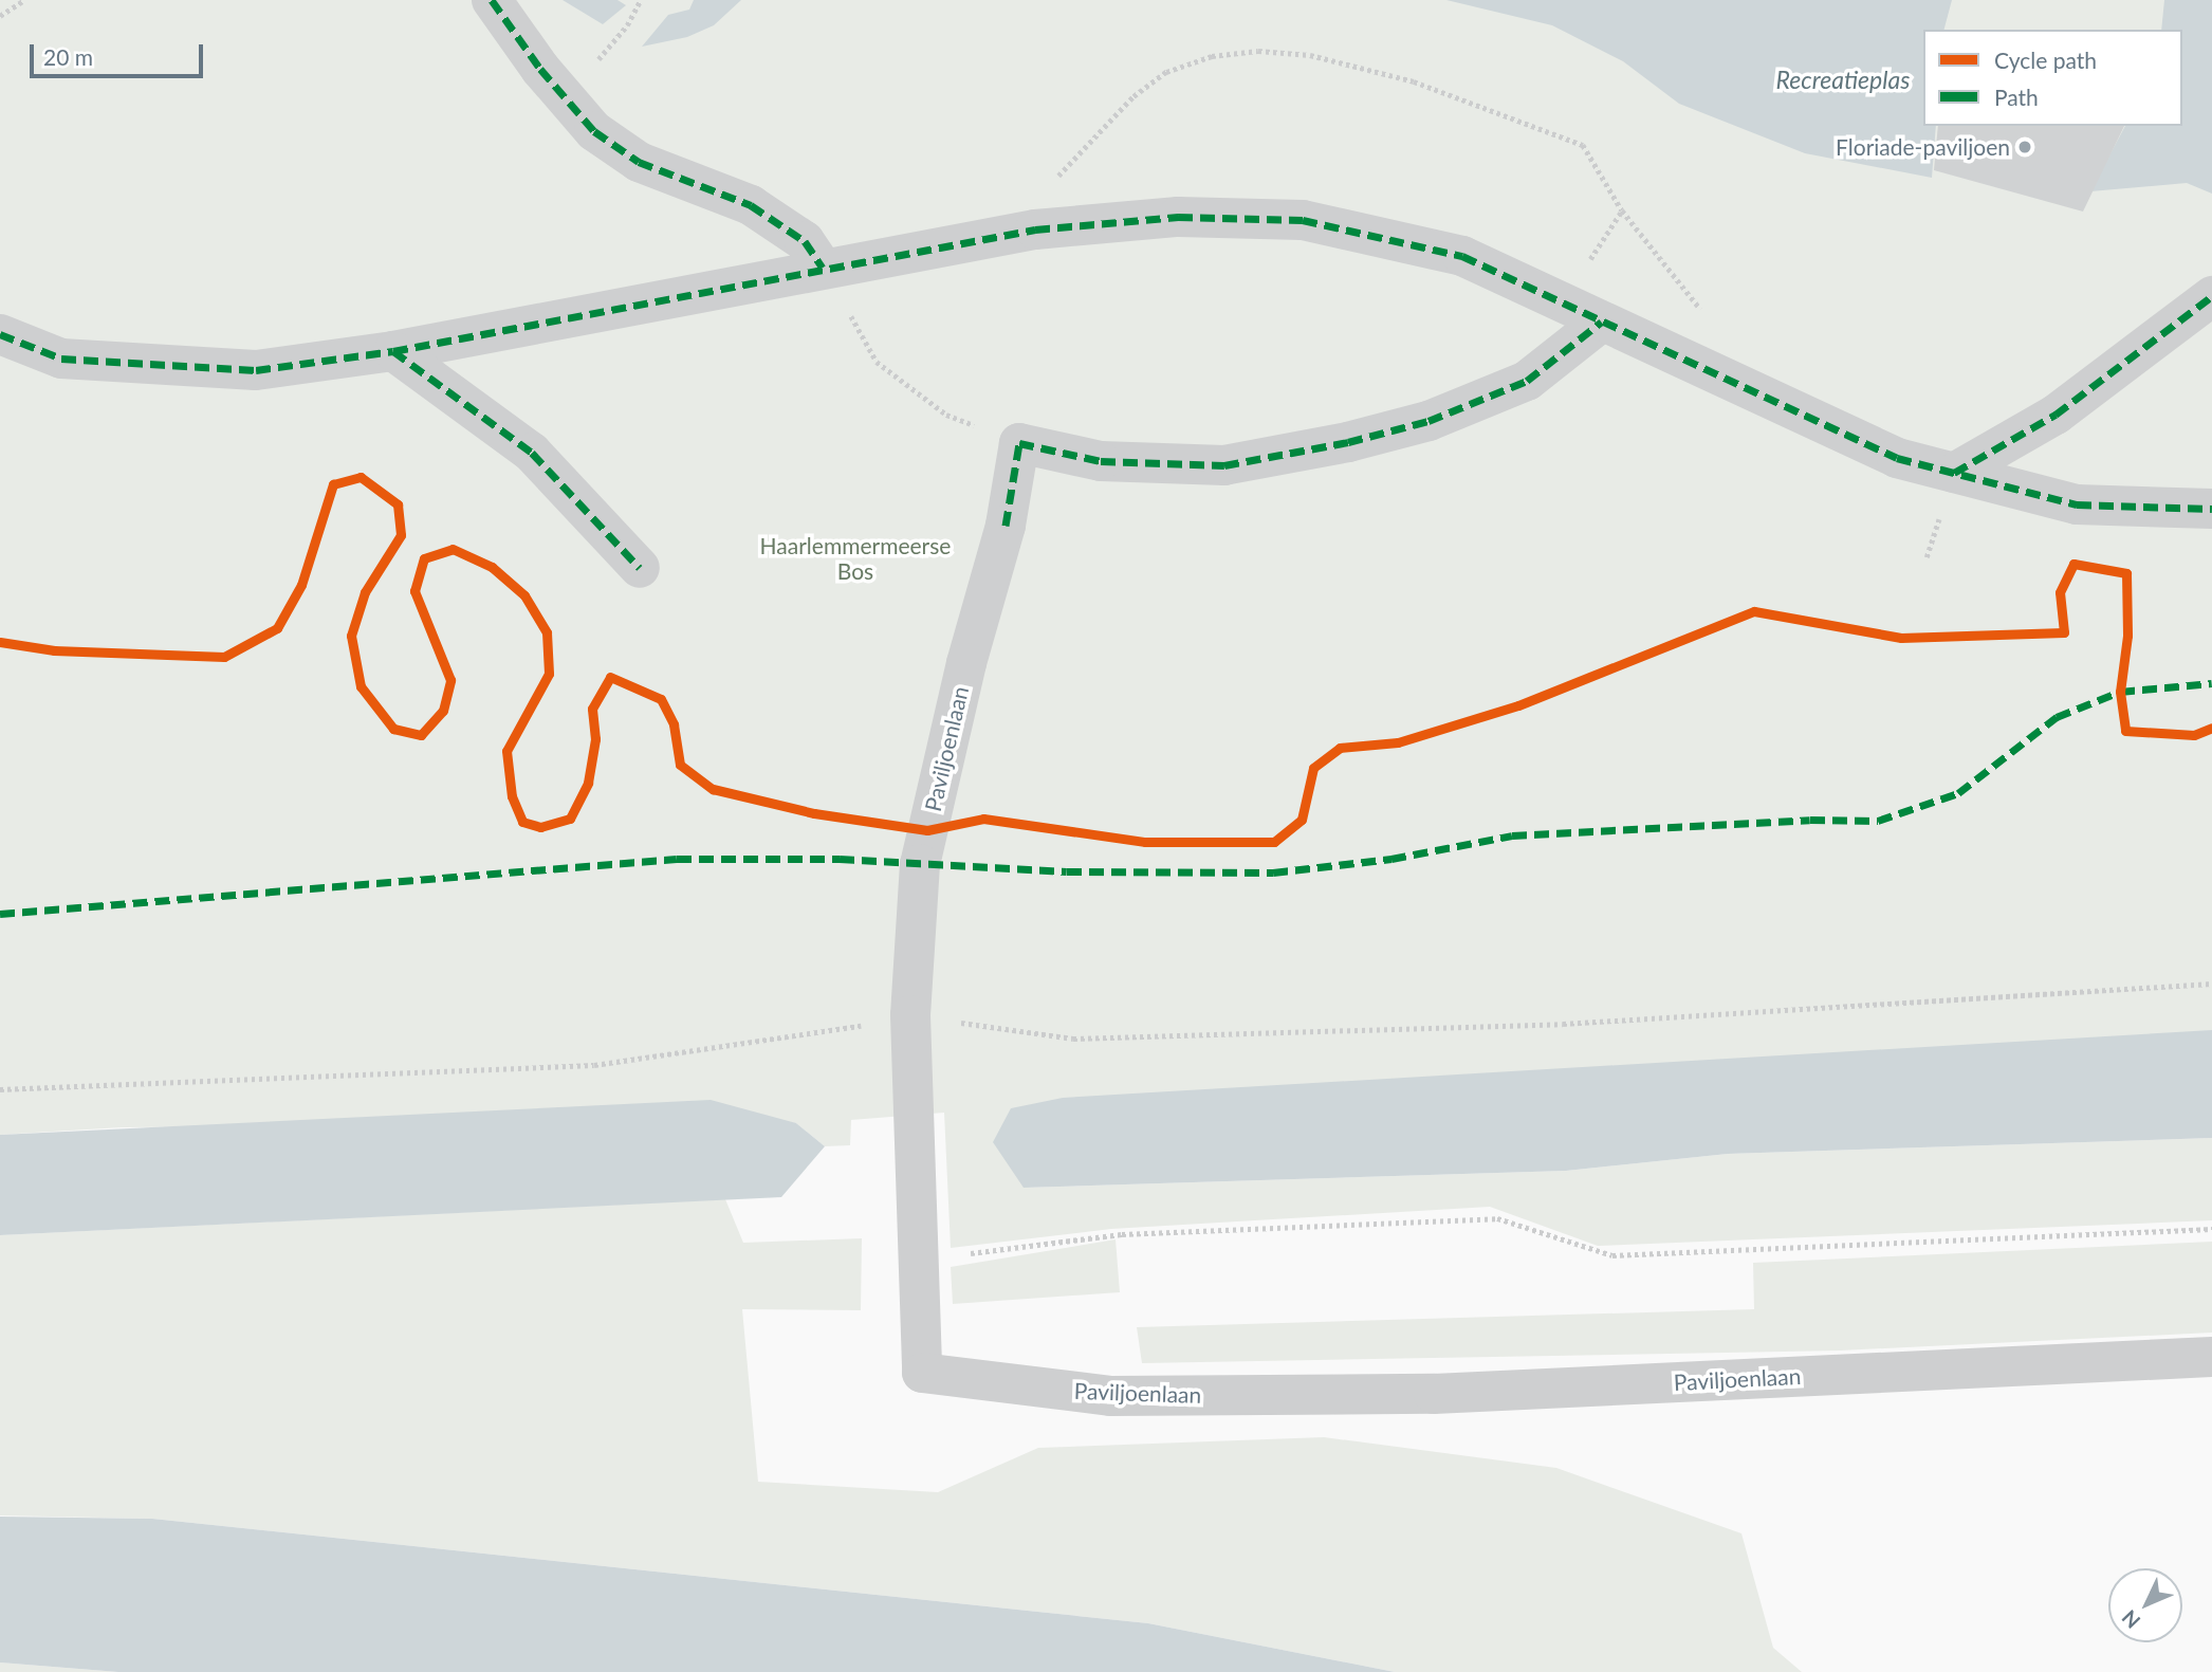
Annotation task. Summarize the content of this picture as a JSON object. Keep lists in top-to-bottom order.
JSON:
{
  "streets": {
    "street": ["Paviljoenlaan"]
  },
  "water": ["Recreatieplas"],
  "parks": ["Haarlemmermeerse Bos"],
  "places": ["Floriade-paviljoen"],
  "legend": ["Cycle path", "Path"],
  "scale_bar": "20 m",
  "north": "bottom left"
}
